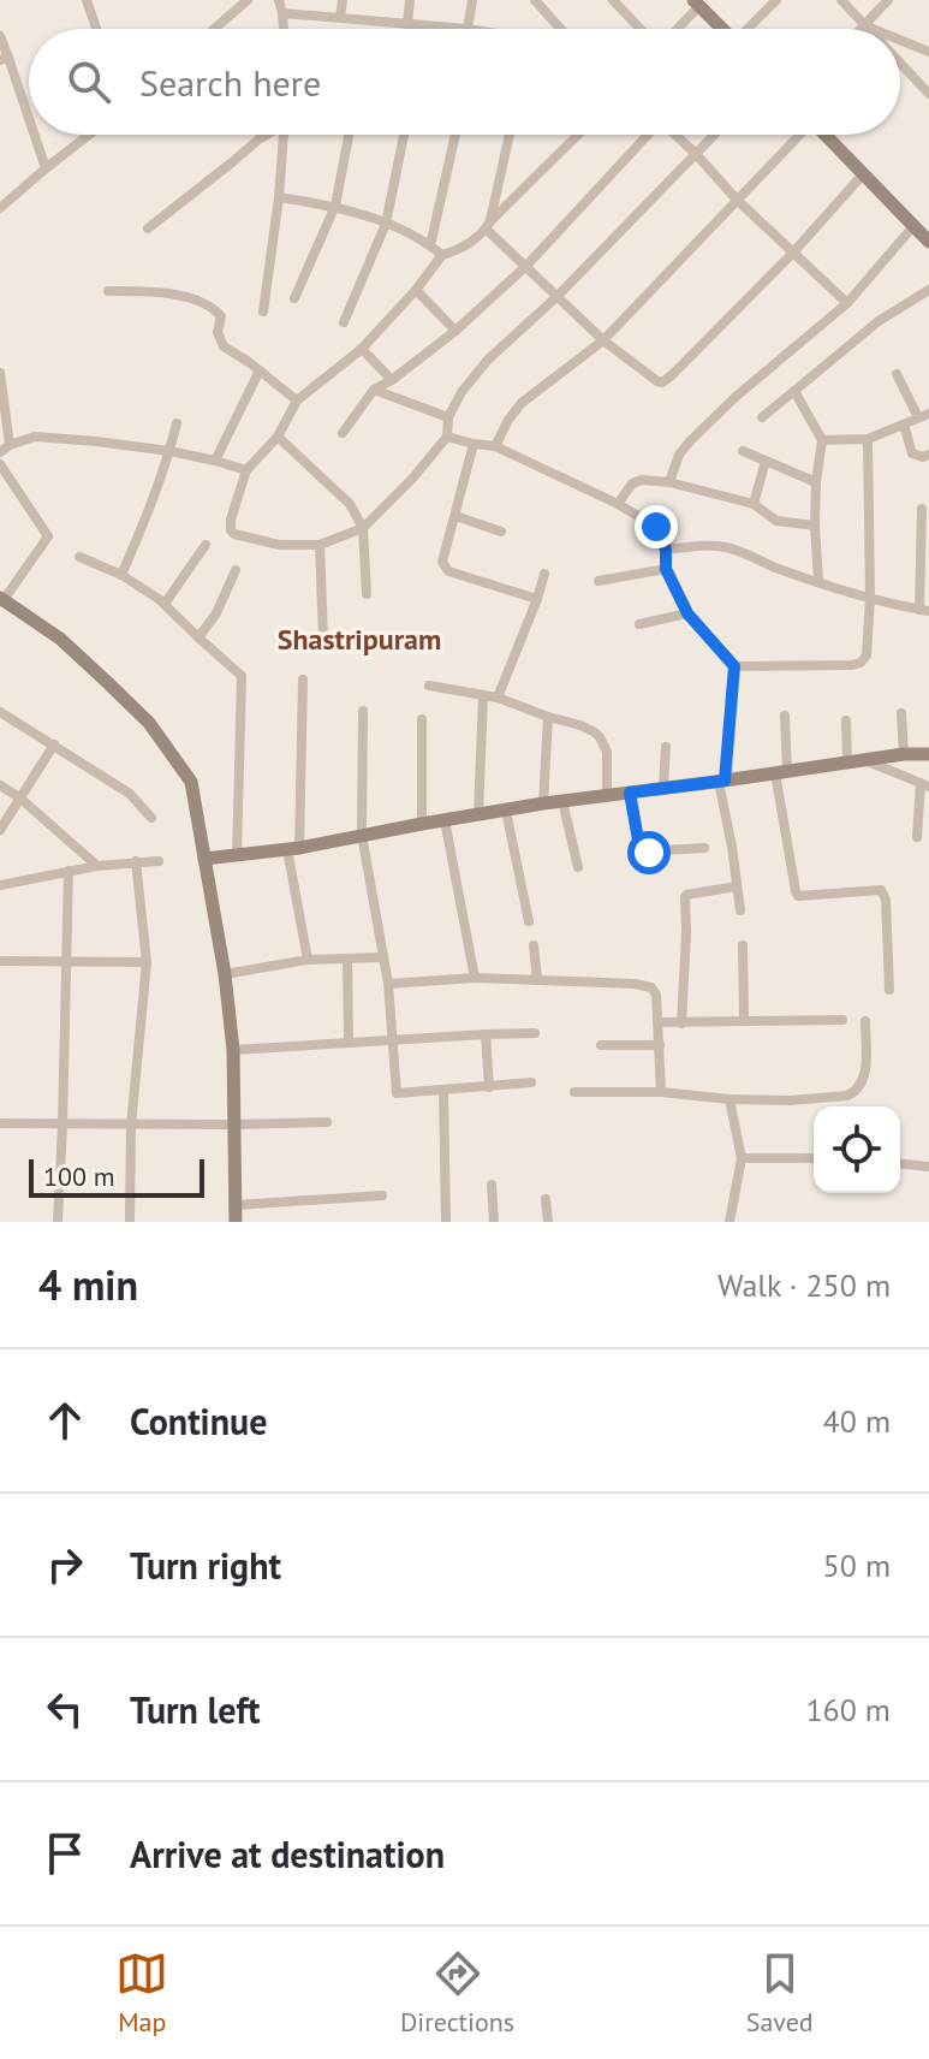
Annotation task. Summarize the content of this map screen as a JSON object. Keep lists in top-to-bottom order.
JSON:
{
  "districts": ["Shastripuram"],
  "scale_bar": "100 m",
  "page": {
    "search": "Search here",
    "scale": "100 m",
    "heading": ["4 min", "Walk · 250 m"],
    "list": [
      ["Continue", "40 m"],
      ["Turn right", "50 m"],
      ["Turn left", "160 m"],
      "Arrive at destination"
    ],
    "nav": ["Map", "Directions", "Saved"]
  }
}
